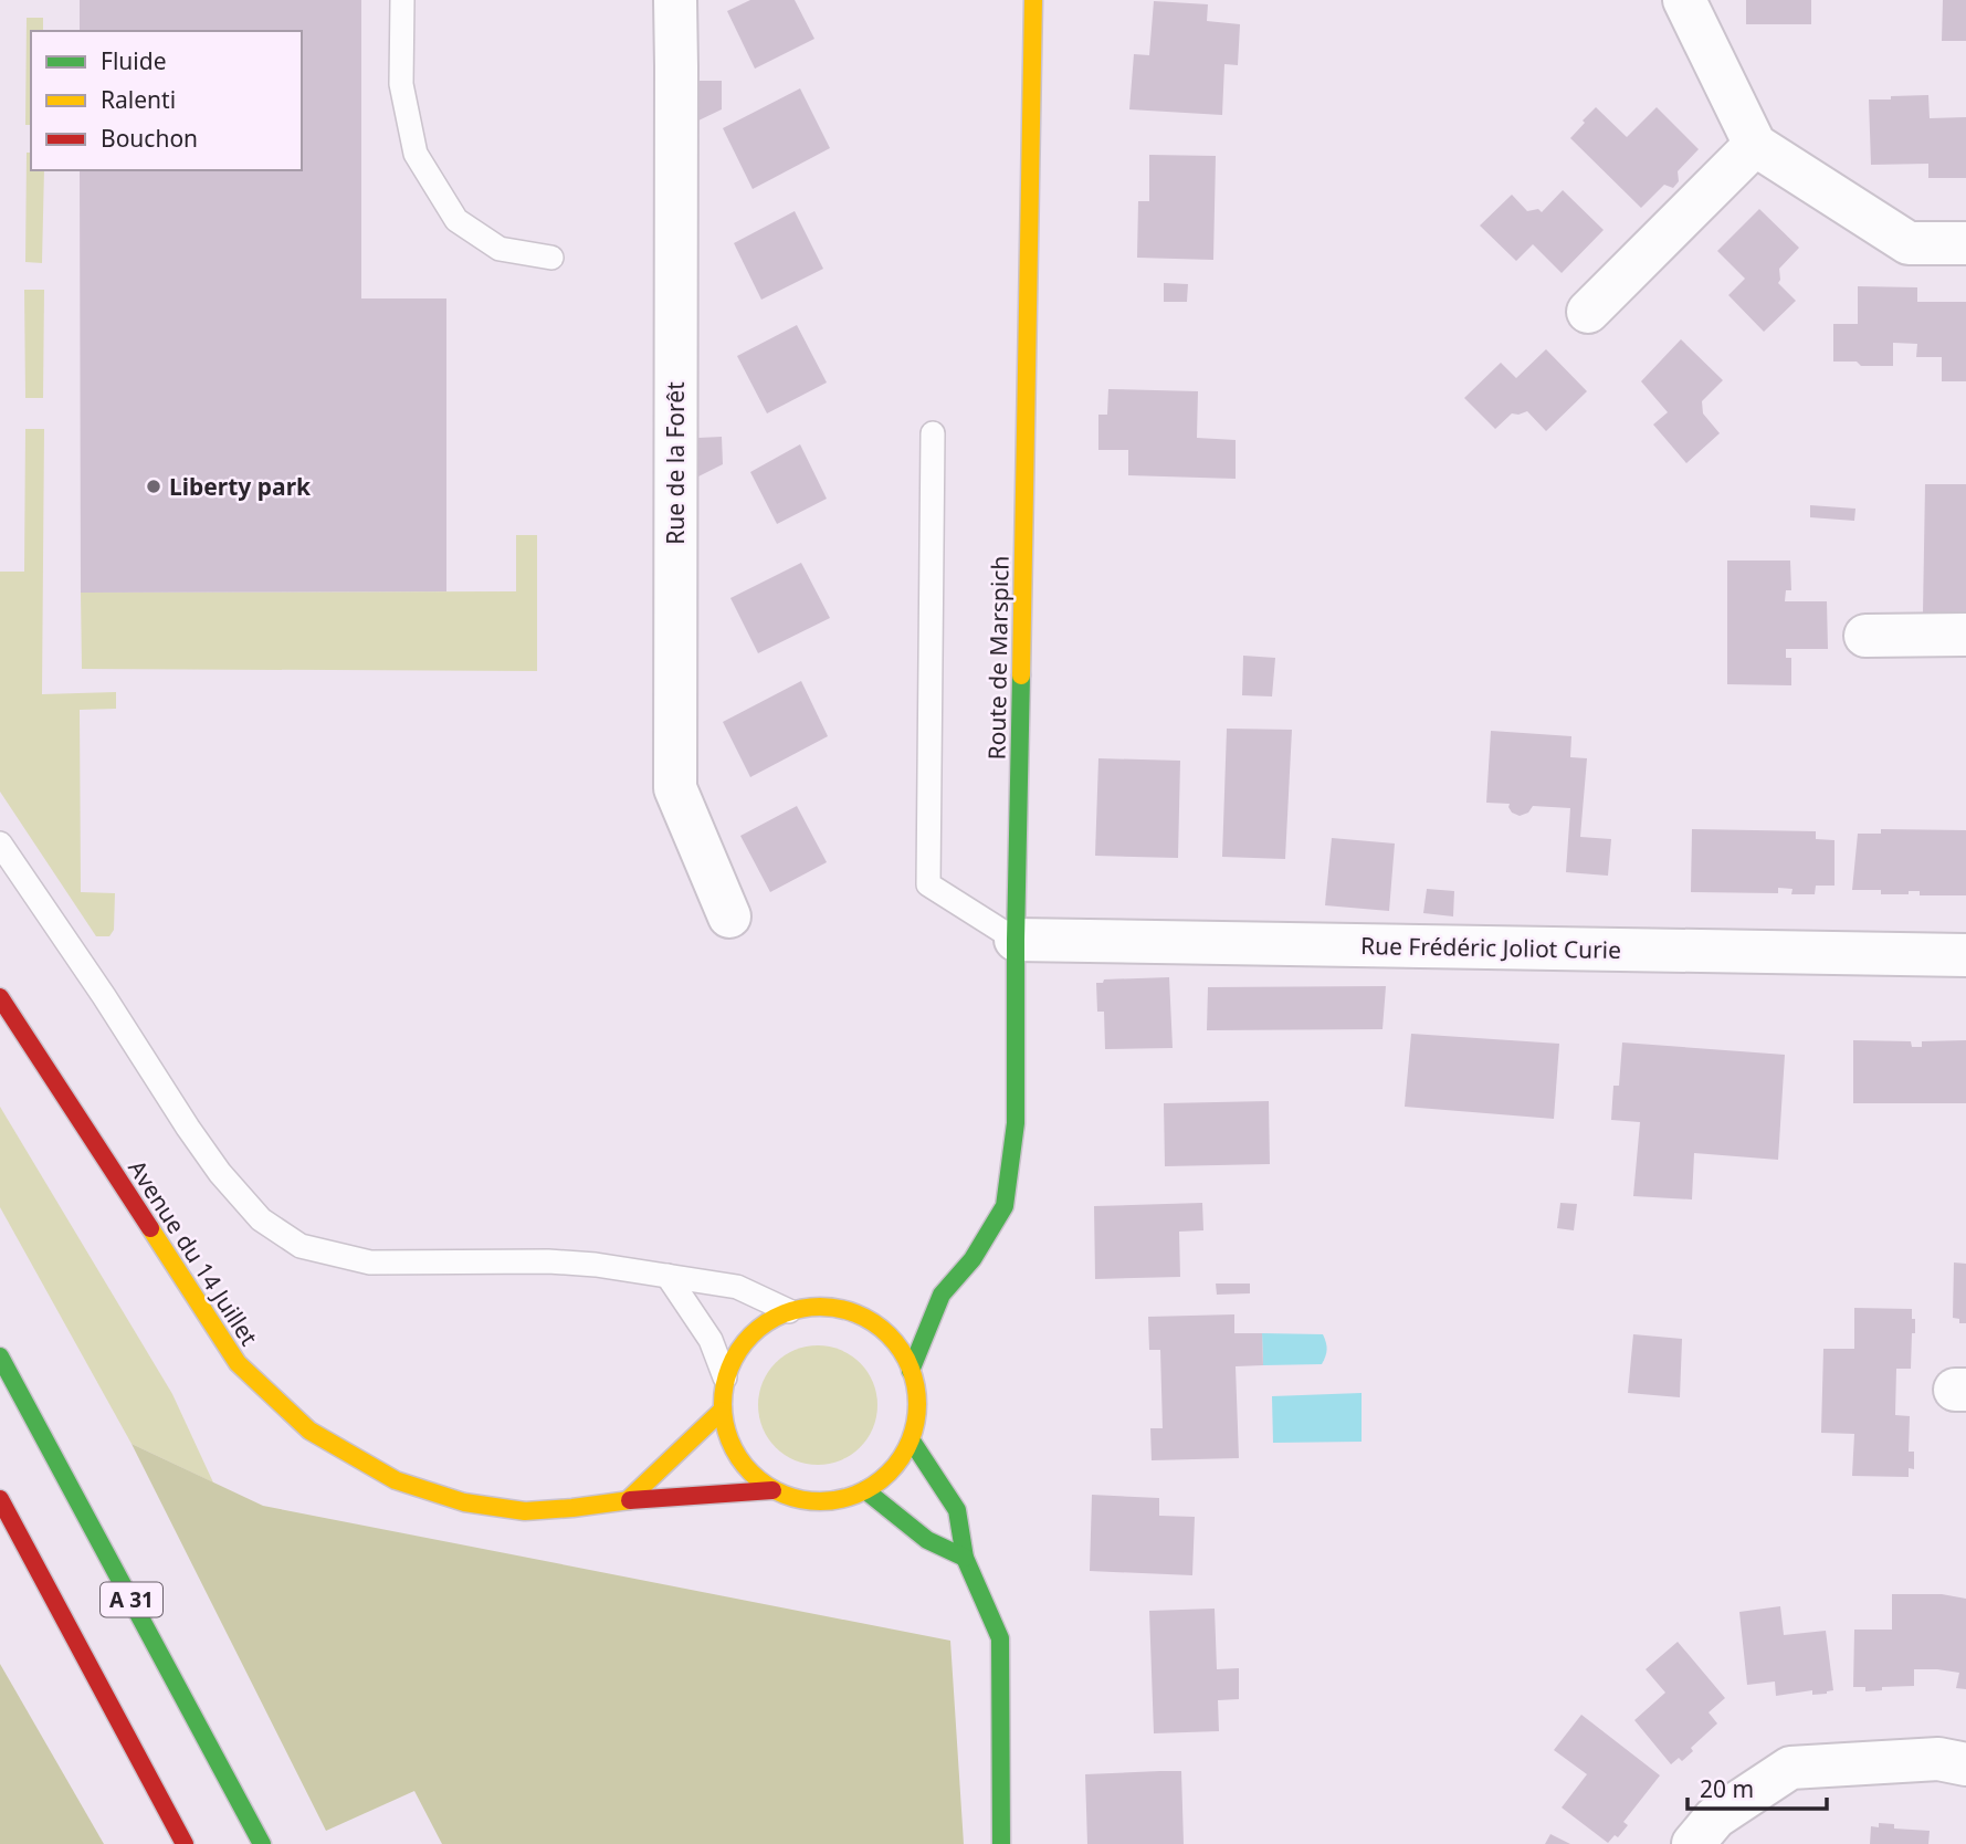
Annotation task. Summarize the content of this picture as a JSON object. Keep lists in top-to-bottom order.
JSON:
{
  "streets": {
    "main road": ["Route de Marspich", "Avenue du 14 Juillet", "A 31"],
    "street": ["Rue de la Forêt", "Rue Frédéric Joliot Curie"]
  },
  "crossings": [
    ["Route de Marspich", "Rue Frédéric Joliot Curie"]
  ],
  "places": ["Liberty park"],
  "legend": ["Fluide", "Ralenti", "Bouchon"],
  "scale_bar": "20 m"
}
